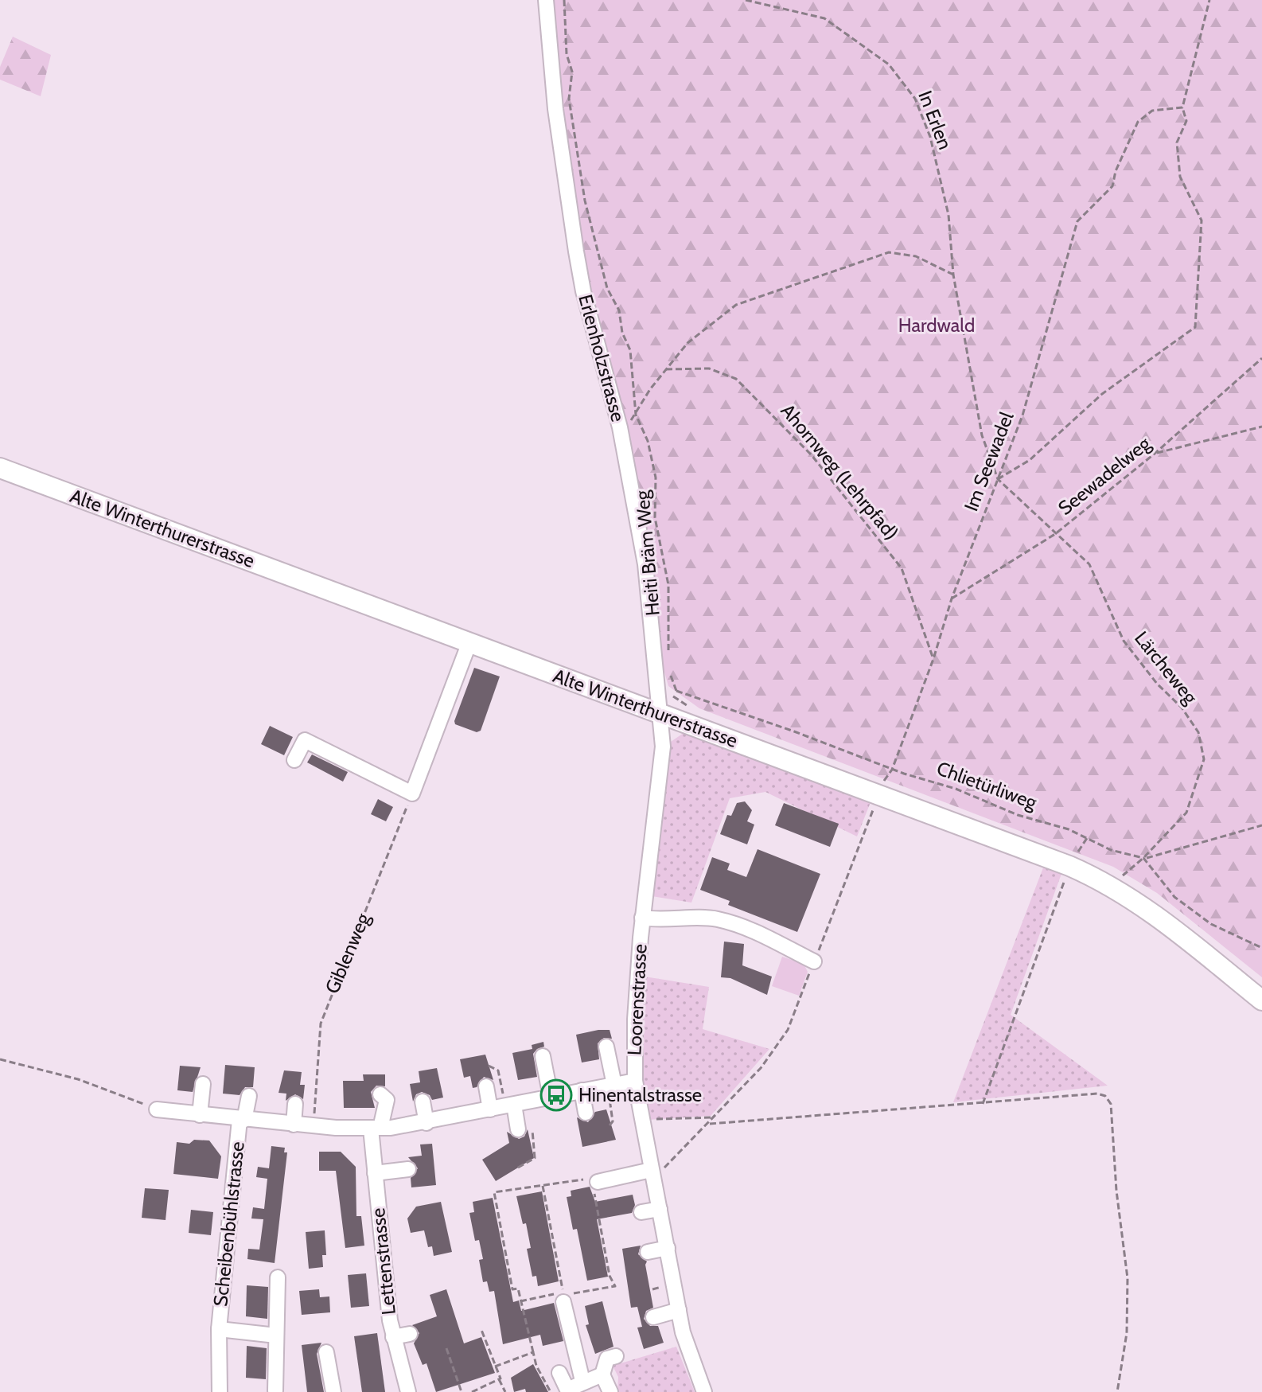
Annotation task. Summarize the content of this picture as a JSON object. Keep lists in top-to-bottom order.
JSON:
{
  "streets": {
    "main road": ["Alte Winterthurerstrasse"],
    "street": [
      "Erlenholzstrasse",
      "Loorenstrasse",
      "Scheibenbühlstrasse",
      "Lettenstrasse"
    ],
    "path": [
      "In Erlen",
      "Im Seewadel",
      "Ahornweg (Lehrpfad)",
      "Seewadelweg",
      "Heiti Bräm Weg",
      "Lärcheweg",
      "Chlietürliweg",
      "Giblenweg"
    ]
  },
  "crossings": [
    ["In Erlen", "Im Seewadel"],
    ["In Erlen", "Lärcheweg"],
    ["Erlenholzstrasse", "Alte Winterthurerstrasse"],
    ["Erlenholzstrasse", "Loorenstrasse"],
    ["Im Seewadel", "Ahornweg (Lehrpfad)"],
    ["Im Seewadel", "Seewadelweg"],
    ["Im Seewadel", "Lärcheweg"],
    ["Im Seewadel", "Chlietürliweg"],
    ["Seewadelweg", "Lärcheweg"],
    ["Alte Winterthurerstrasse", "Lärcheweg"],
    ["Alte Winterthurerstrasse", "Loorenstrasse"],
    ["Lärcheweg", "Chlietürliweg"]
  ],
  "parks": ["Hardwald"],
  "places": {
    "bus stop": ["Hinentalstrasse"]
  }
}
